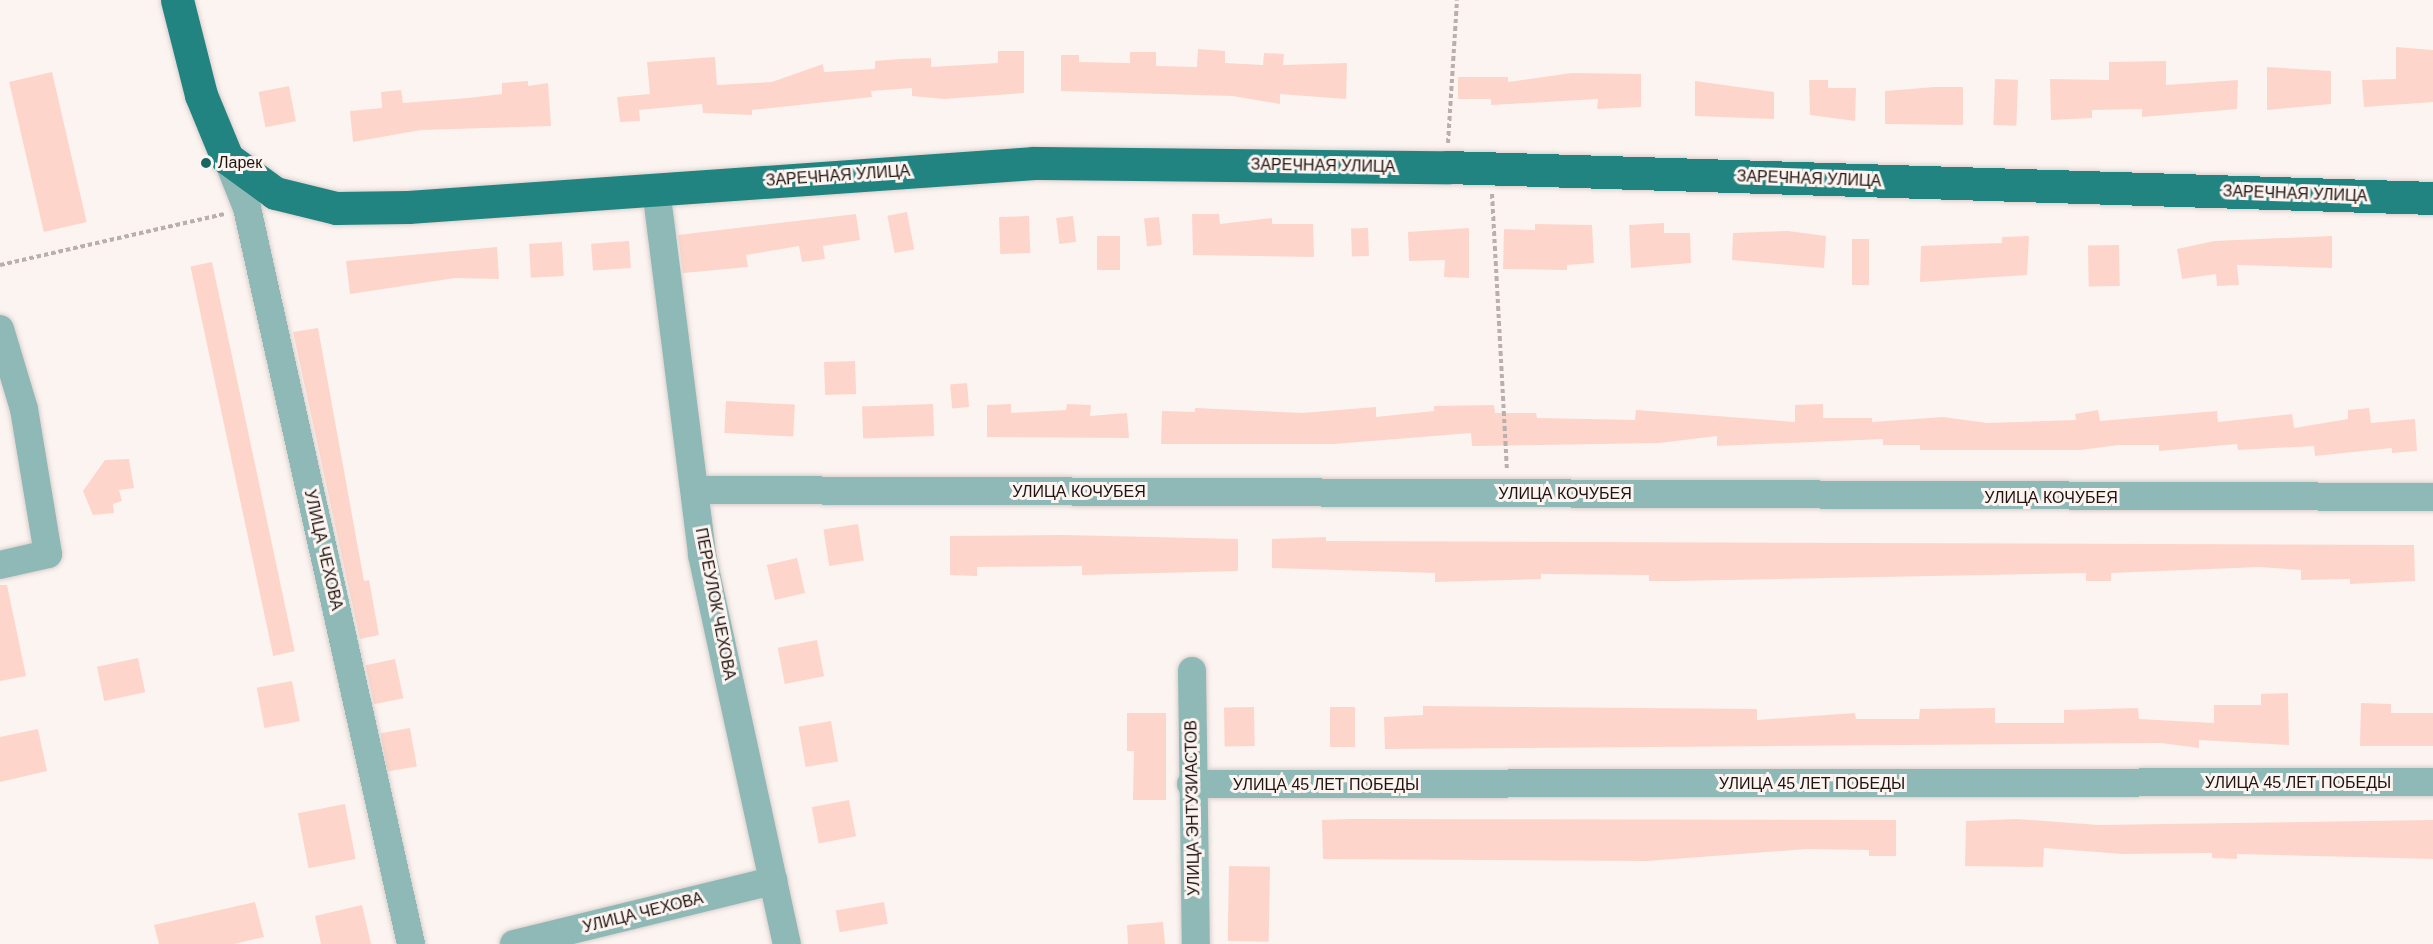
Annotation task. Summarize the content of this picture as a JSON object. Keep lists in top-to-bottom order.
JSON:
{
  "streets": {
    "main road": ["ЗАРЕЧНАЯ УЛИЦА"],
    "street": [
      "УЛИЦА КОЧУБЕЯ",
      "УЛИЦА ЧЕХОВА",
      "ПЕРЕУЛОК ЧЕХОВА",
      "УЛИЦА 45 ЛЕТ ПОБЕДЫ",
      "УЛИЦА ЭНТУЗИАСТОВ"
    ]
  },
  "crossings": [
    ["ЗАРЕЧНАЯ УЛИЦА", "УЛИЦА ЧЕХОВА"],
    ["ЗАРЕЧНАЯ УЛИЦА", "ПЕРЕУЛОК ЧЕХОВА"],
    ["УЛИЦА КОЧУБЕЯ", "ПЕРЕУЛОК ЧЕХОВА"],
    ["УЛИЦА ЧЕХОВА", "ПЕРЕУЛОК ЧЕХОВА"],
    ["УЛИЦА 45 ЛЕТ ПОБЕДЫ", "УЛИЦА ЭНТУЗИАСТОВ"]
  ],
  "places": ["Ларек"]
}
